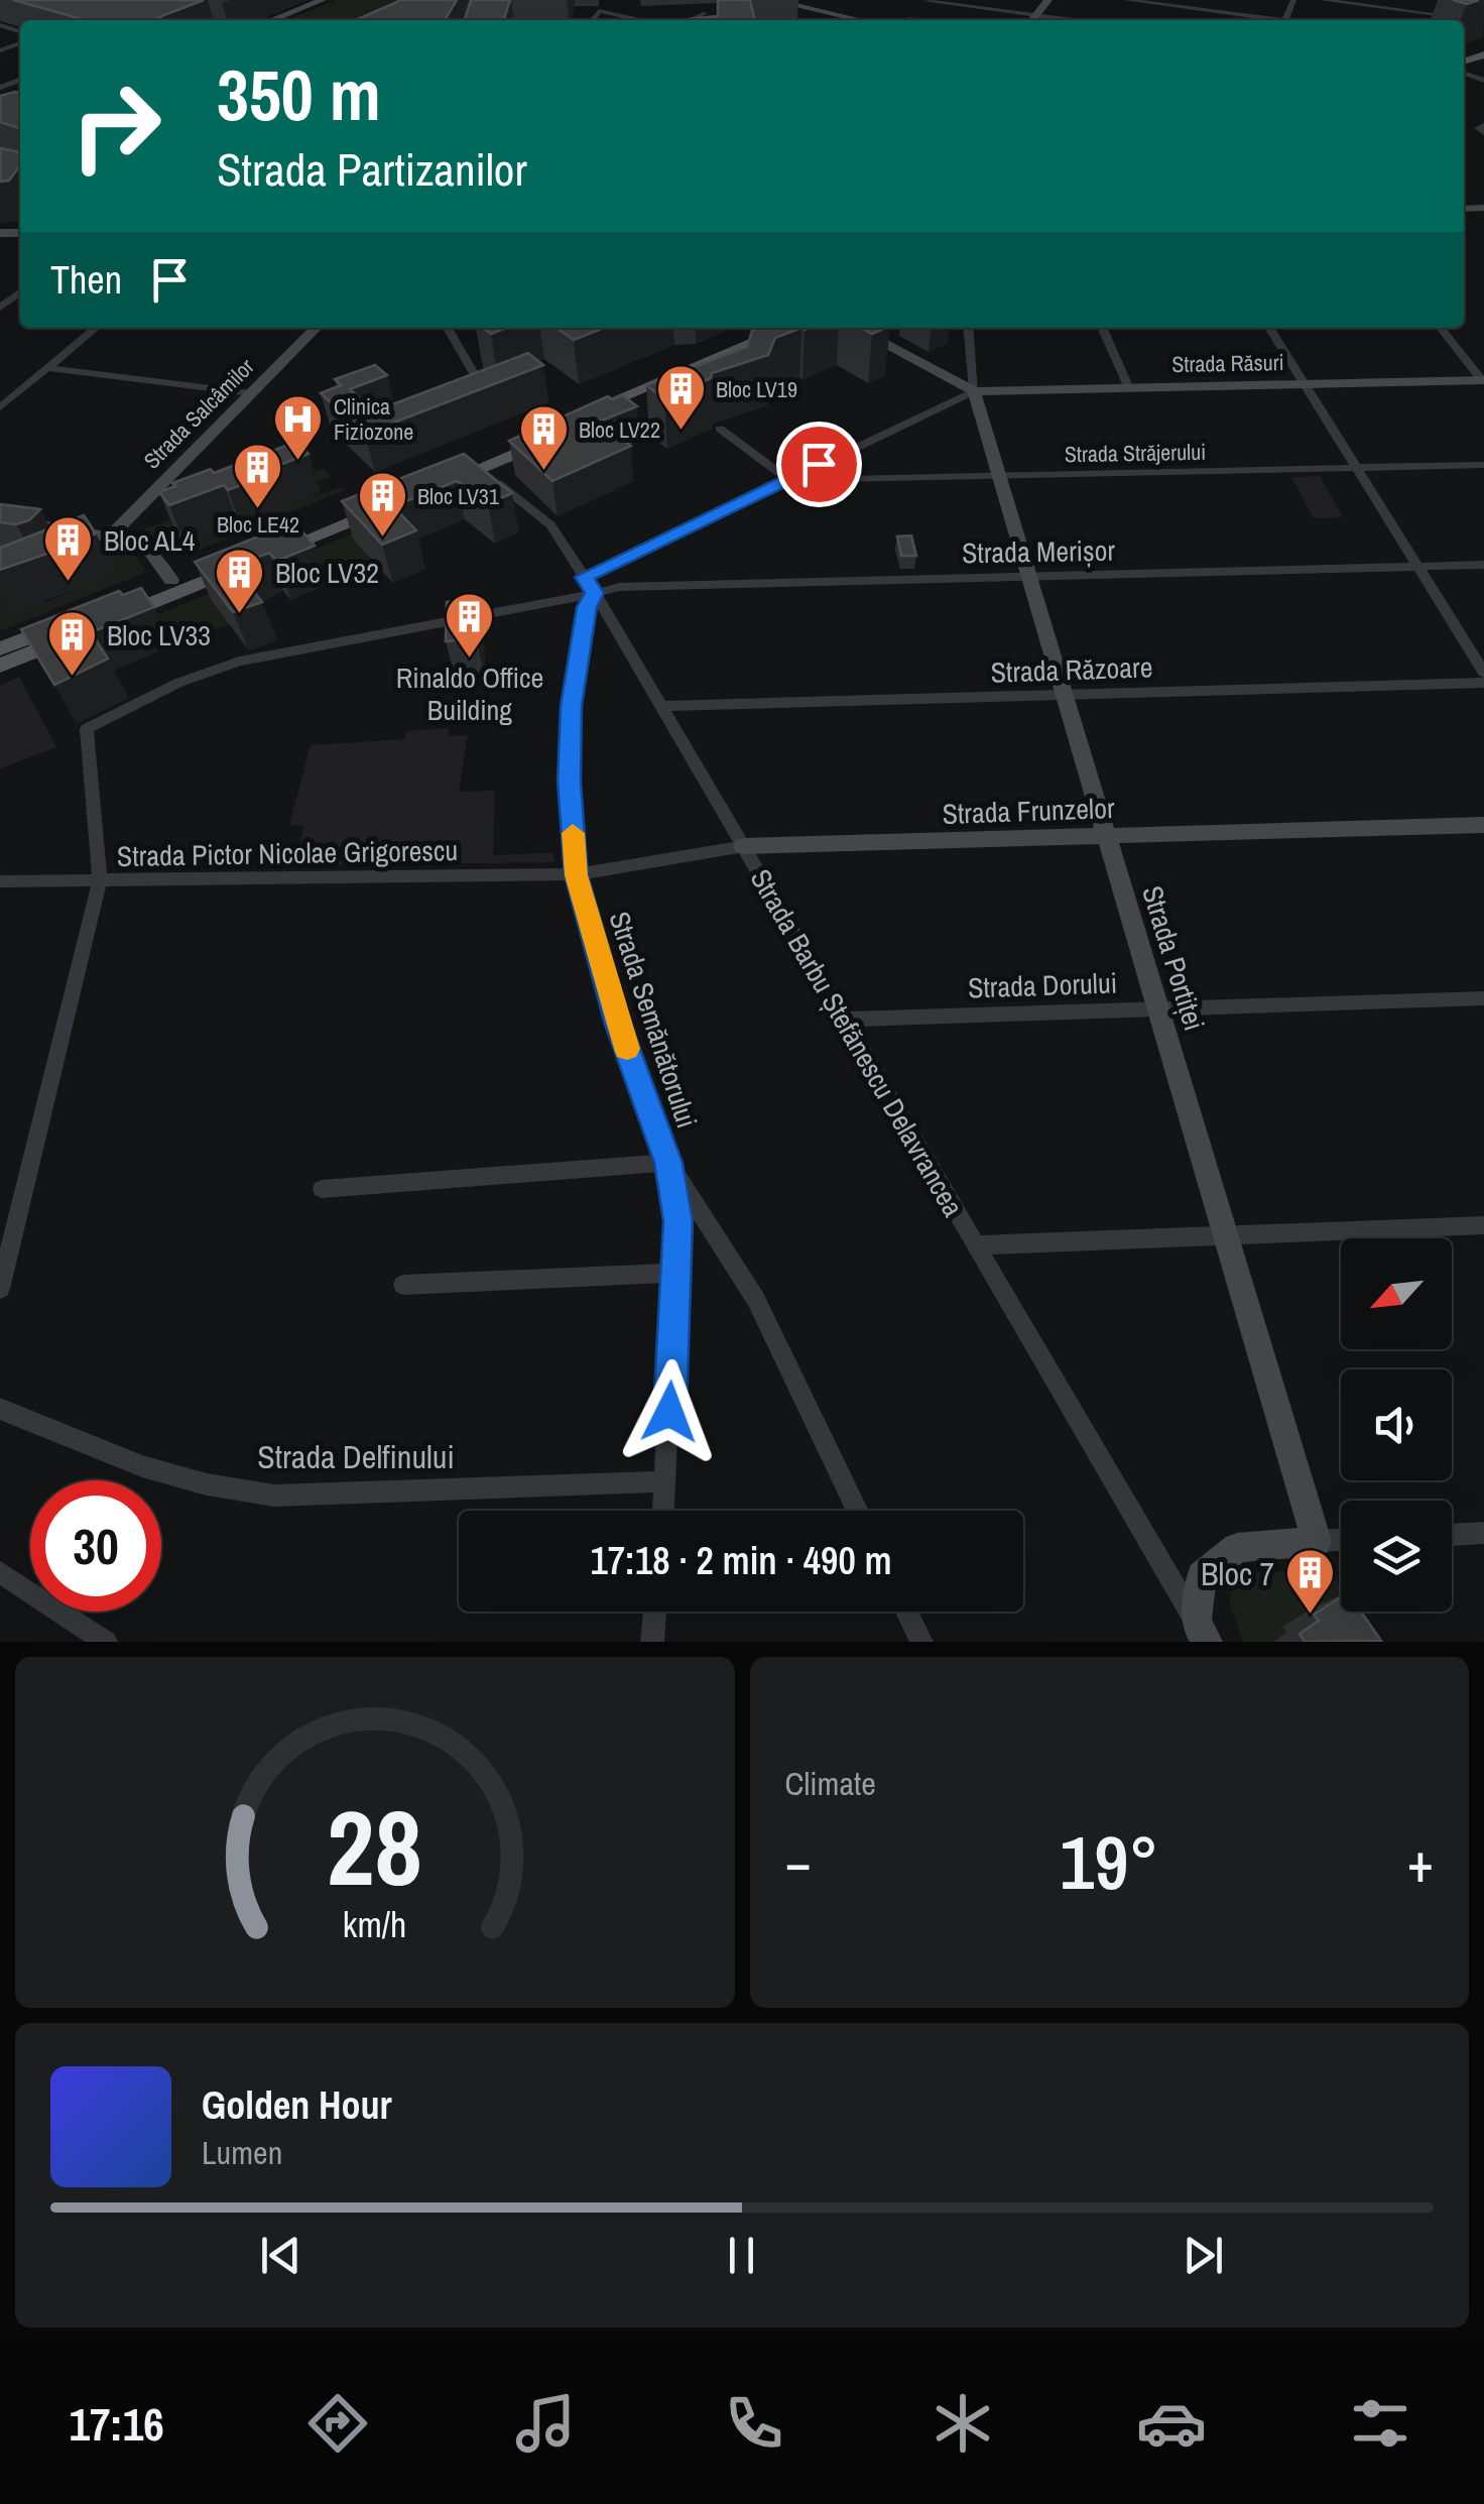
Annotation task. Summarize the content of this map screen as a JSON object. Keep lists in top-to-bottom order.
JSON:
{
  "streets": {
    "street": [
      "Strada Răsuri",
      "Strada Salcâmilor",
      "Strada Străjerului",
      "Strada Merișor",
      "Strada Răzoare",
      "Strada Frunzelor",
      "Strada Pictor Nicolae Grigorescu",
      "Strada Portiței",
      "Strada Dorului",
      "Strada Semănătorului",
      "Strada Barbu Ștefănescu Delavrancea",
      "Strada Delfinului"
    ]
  },
  "crossings": [
    ["Strada Răsuri", "Strada Portiței"],
    ["Strada Străjerului", "Strada Portiței"],
    ["Strada Merișor", "Strada Portiței"],
    ["Strada Merișor", "Strada Semănătorului"],
    ["Strada Merișor", "Strada Barbu Ștefănescu Delavrancea"],
    ["Strada Răzoare", "Strada Portiței"],
    ["Strada Răzoare", "Strada Barbu Ștefănescu Delavrancea"],
    ["Strada Frunzelor", "Strada Pictor Nicolae Grigorescu"],
    ["Strada Frunzelor", "Strada Portiței"],
    ["Strada Frunzelor", "Strada Semănătorului"],
    ["Strada Frunzelor", "Strada Barbu Ștefănescu Delavrancea"],
    ["Strada Pictor Nicolae Grigorescu", "Strada Semănătorului"],
    ["Strada Portiței", "Strada Dorului"],
    ["Strada Dorului", "Strada Barbu Ștefănescu Delavrancea"],
    ["Strada Semănătorului", "Strada Barbu Ștefănescu Delavrancea"],
    ["Strada Semănătorului", "Strada Delfinului"]
  ],
  "places": {
    "building": [
      "Bloc LV19",
      "Bloc LV22",
      "Bloc LE42",
      "Bloc LV31",
      "Bloc AL4",
      "Bloc LV32",
      "Rinaldo Office Building",
      "Bloc LV33",
      "Bloc 7"
    ],
    "hospital": ["Clinica Fiziozone"]
  },
  "north": "bottom left",
  "page": {
    "turn": ["350 m", "Strada Partizanilor"],
    "then": "Then",
    "limit": "30",
    "trip": "17:18 · 2 min · 490 m",
    "tile": "Climate",
    "heat": ["−", "19°", "+"],
    "song": ["Golden Hour", "Lumen"],
    "tabs": "17:16",
    "gauge": ["28", "km/h"]
  }
}
